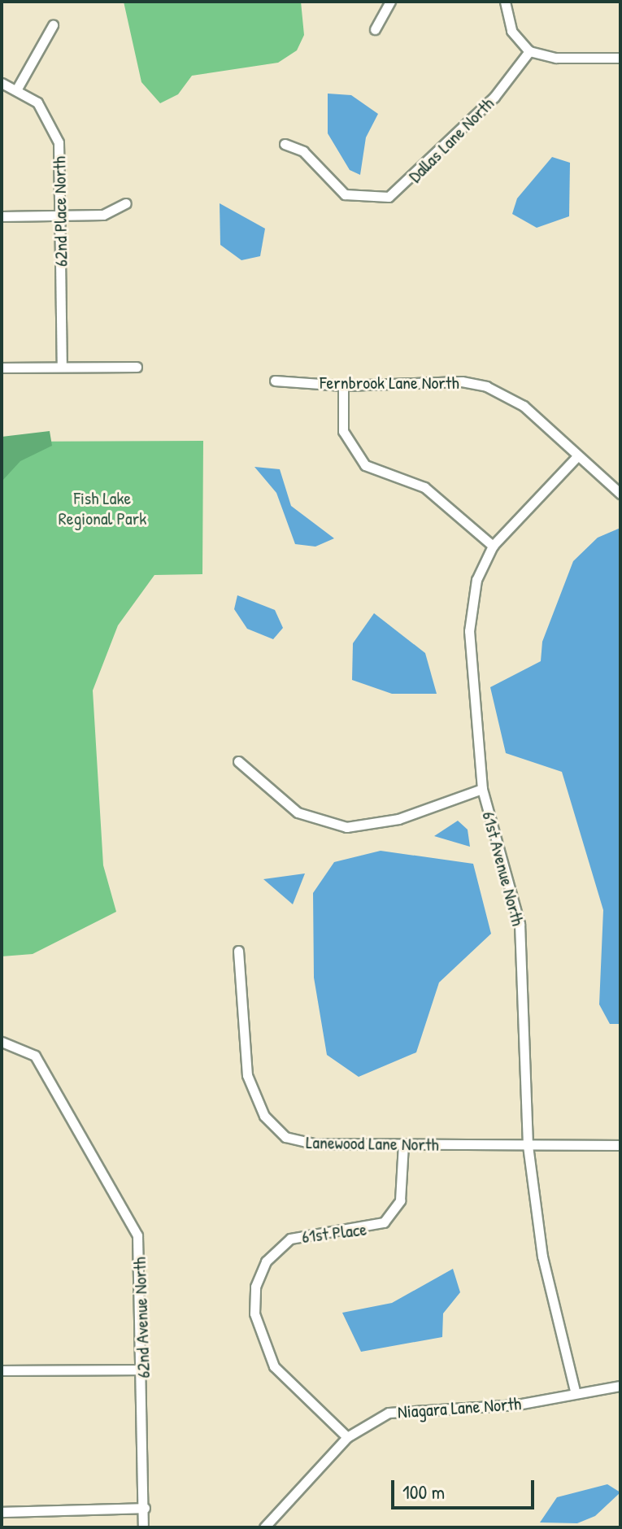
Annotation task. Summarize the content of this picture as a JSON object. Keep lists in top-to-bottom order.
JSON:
{
  "streets": {
    "street": [
      "Dallas Lane North",
      "62nd Place North",
      "Fernbrook Lane North",
      "61st Avenue North",
      "Lanewood Lane North",
      "61st Place",
      "62nd Avenue North",
      "Niagara Lane North"
    ]
  },
  "crossings": [
    ["Fernbrook Lane North", "61st Avenue North"],
    ["61st Avenue North", "Lanewood Lane North"],
    ["61st Avenue North", "Niagara Lane North"],
    ["Lanewood Lane North", "61st Place"],
    ["61st Place", "Niagara Lane North"]
  ],
  "parks": ["Fish Lake Regional Park"],
  "scale_bar": "100 m"
}
